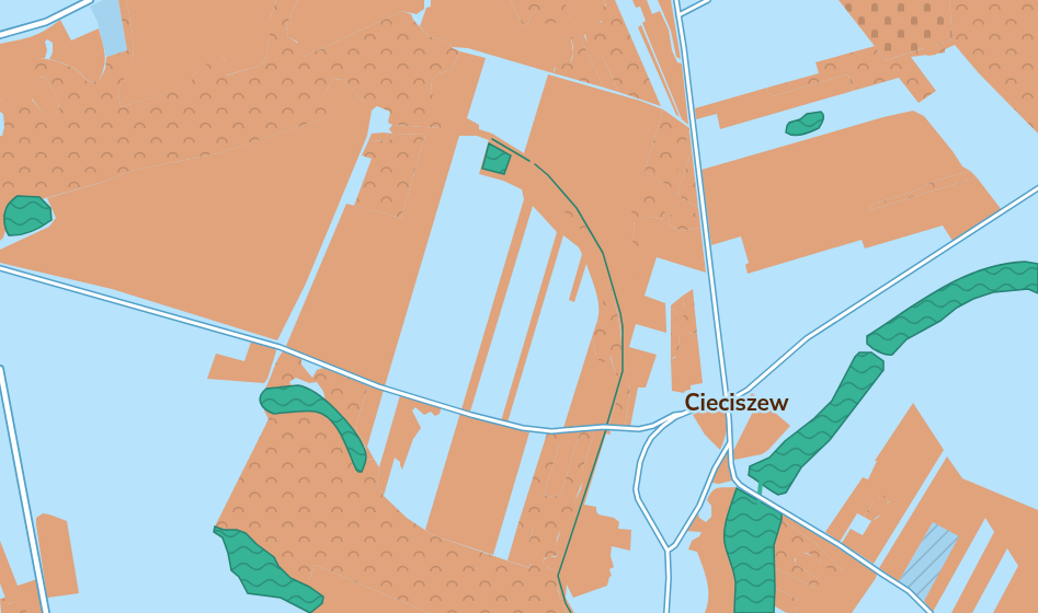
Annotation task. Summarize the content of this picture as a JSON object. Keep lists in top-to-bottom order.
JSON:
{
  "districts": ["Cieciszew"]
}
